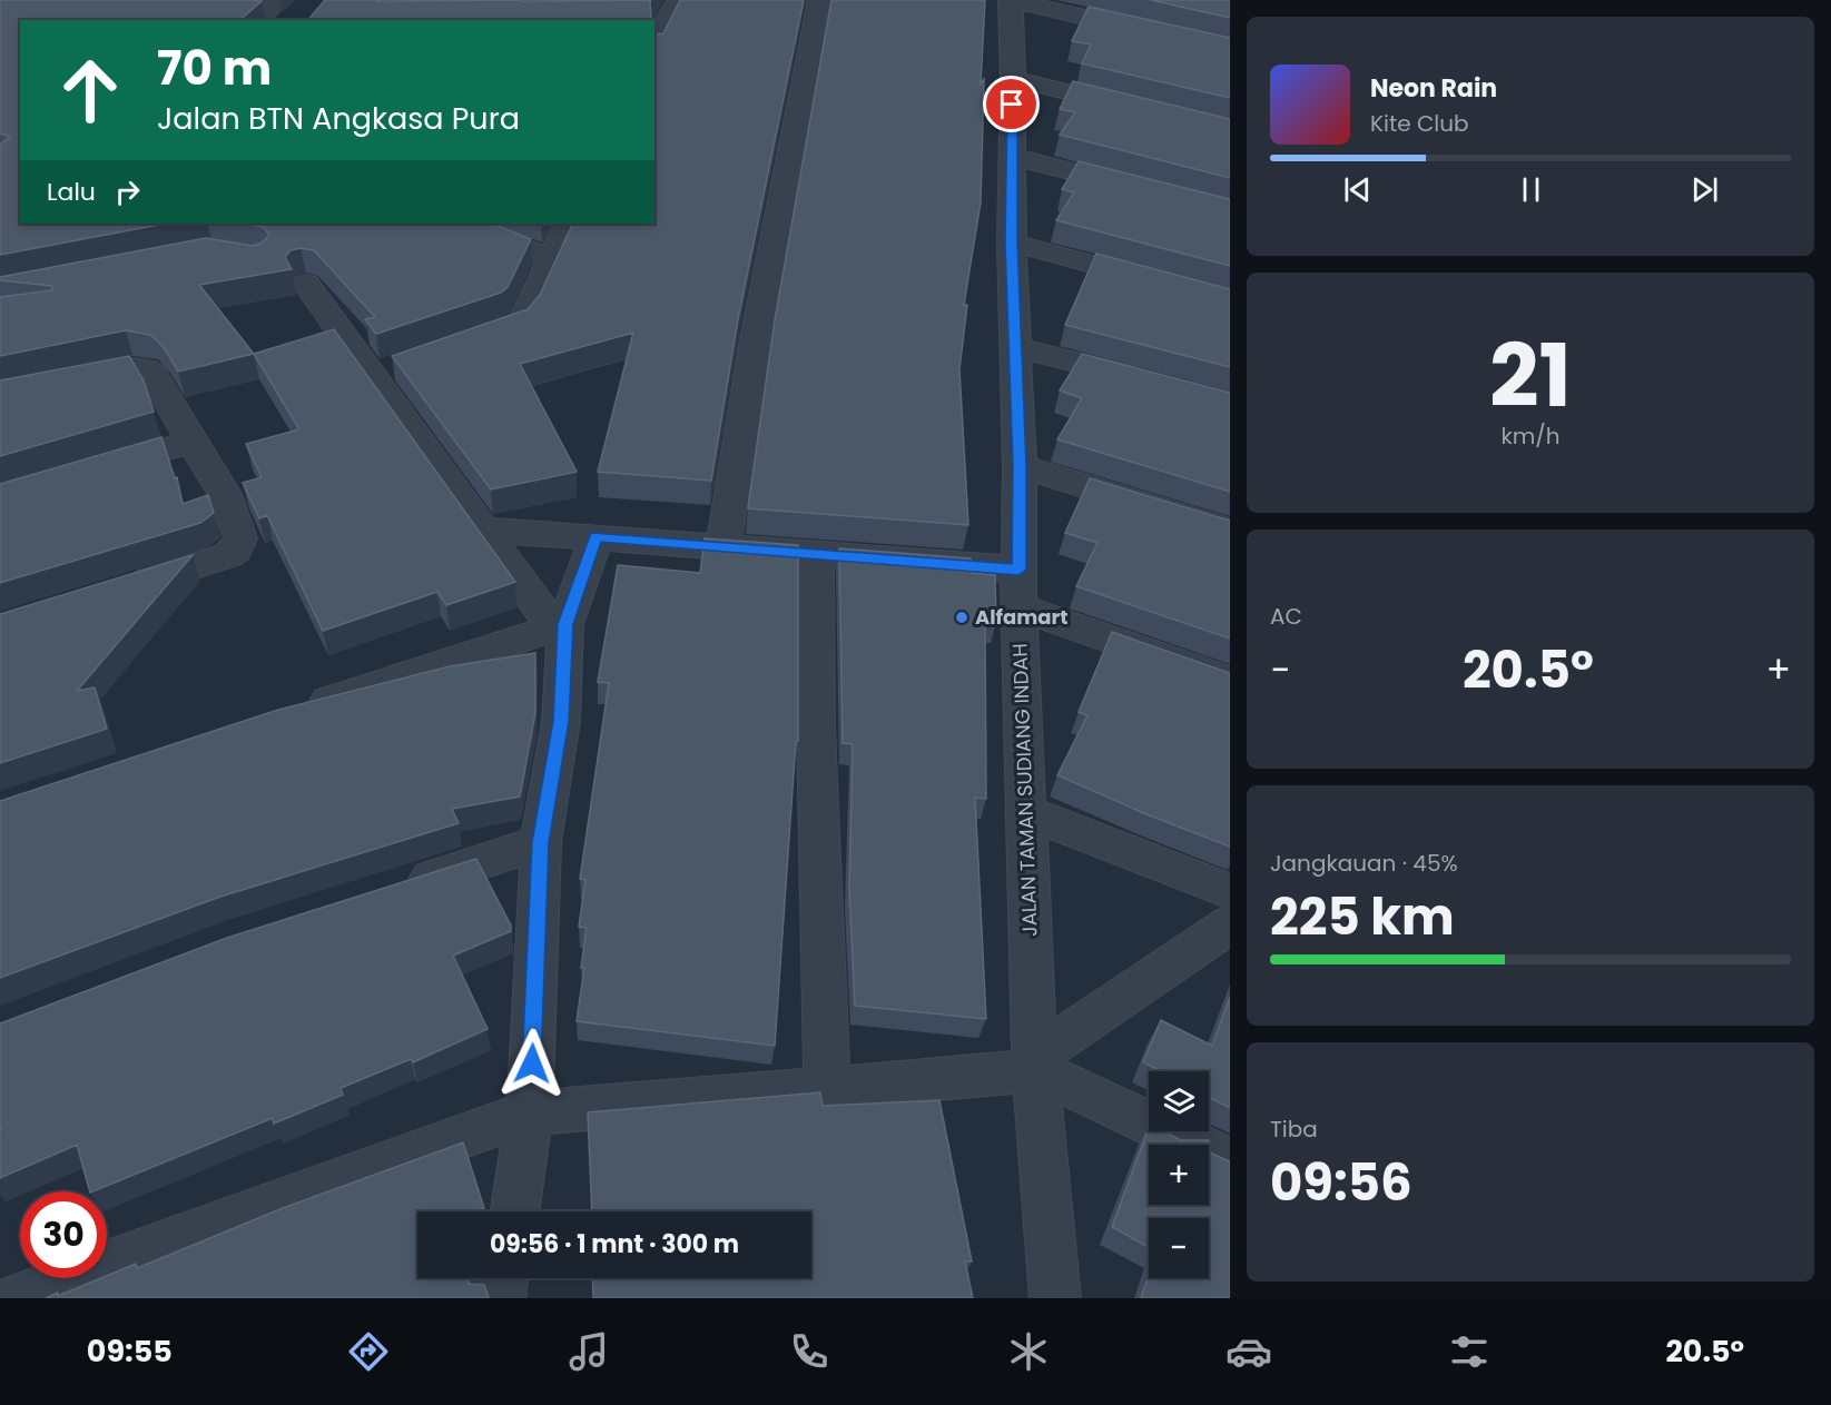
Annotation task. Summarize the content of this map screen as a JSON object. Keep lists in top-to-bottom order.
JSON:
{
  "streets": {
    "street": ["JALAN TAMAN SUDIANG INDAH"]
  },
  "places": ["Alfamart"],
  "page": {
    "turn": ["70 m", "Jalan BTN Angkasa Pura"],
    "song": ["Neon Rain", "Kite Club"],
    "then": "Lalu",
    "tile": [
      ["21", "km/h"],
      "AC",
      ["Jangkauan · 45%", "225 km"],
      ["Tiba", "09:56"]
    ],
    "heat": ["−", "20.5°", "+"],
    "map_buttons": ["+", "−"],
    "limit": "30",
    "trip": "09:56 · 1 mnt · 300 m",
    "tabs": ["09:55", "20.5°"]
  }
}
